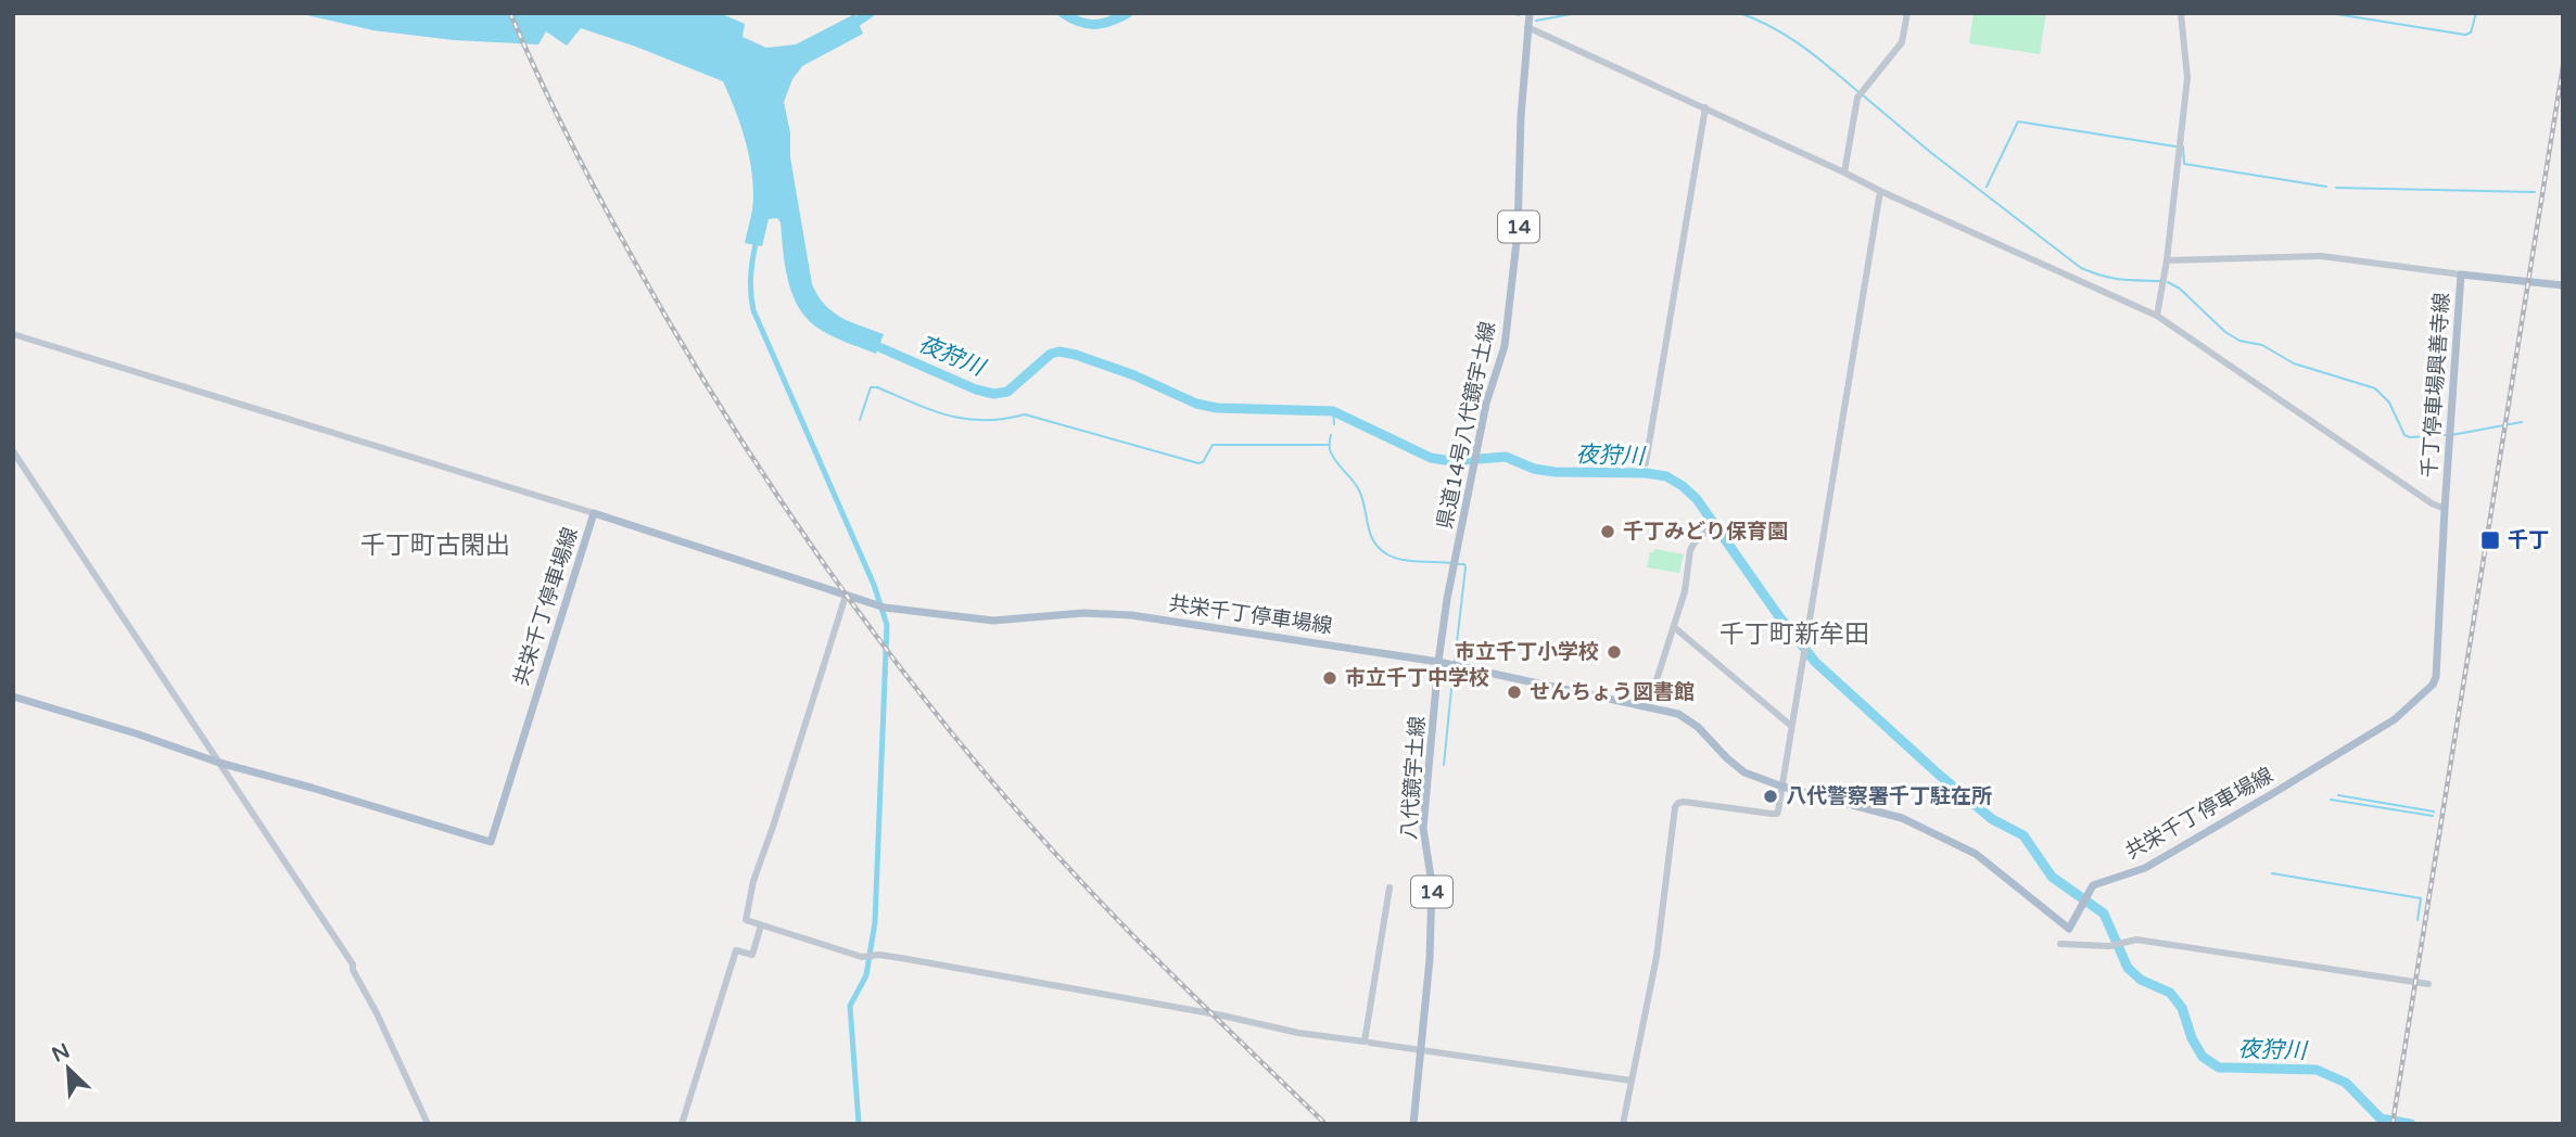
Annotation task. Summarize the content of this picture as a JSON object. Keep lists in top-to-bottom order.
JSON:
{
  "streets": {
    "main road": [
      "14",
      "千丁停車場興善寺線",
      "県道14号八代鏡宇土線",
      "共栄千丁停車場線",
      "八代鏡宇土線"
    ]
  },
  "crossings": [
    ["千丁停車場興善寺線", "共栄千丁停車場線"],
    ["県道14号八代鏡宇土線", "共栄千丁停車場線"],
    ["県道14号八代鏡宇土線", "八代鏡宇土線"],
    ["共栄千丁停車場線", "八代鏡宇土線"]
  ],
  "districts": ["千丁町古閑出", "千丁町新牟田"],
  "water": ["夜狩川"],
  "places": {
    "other": [
      "千丁みどり保育園",
      "市立千丁小学校",
      "市立千丁中学校",
      "せんちょう図書館",
      "八代警察署千丁駐在所"
    ],
    "transit": ["千丁"]
  },
  "north": "top left"
}
